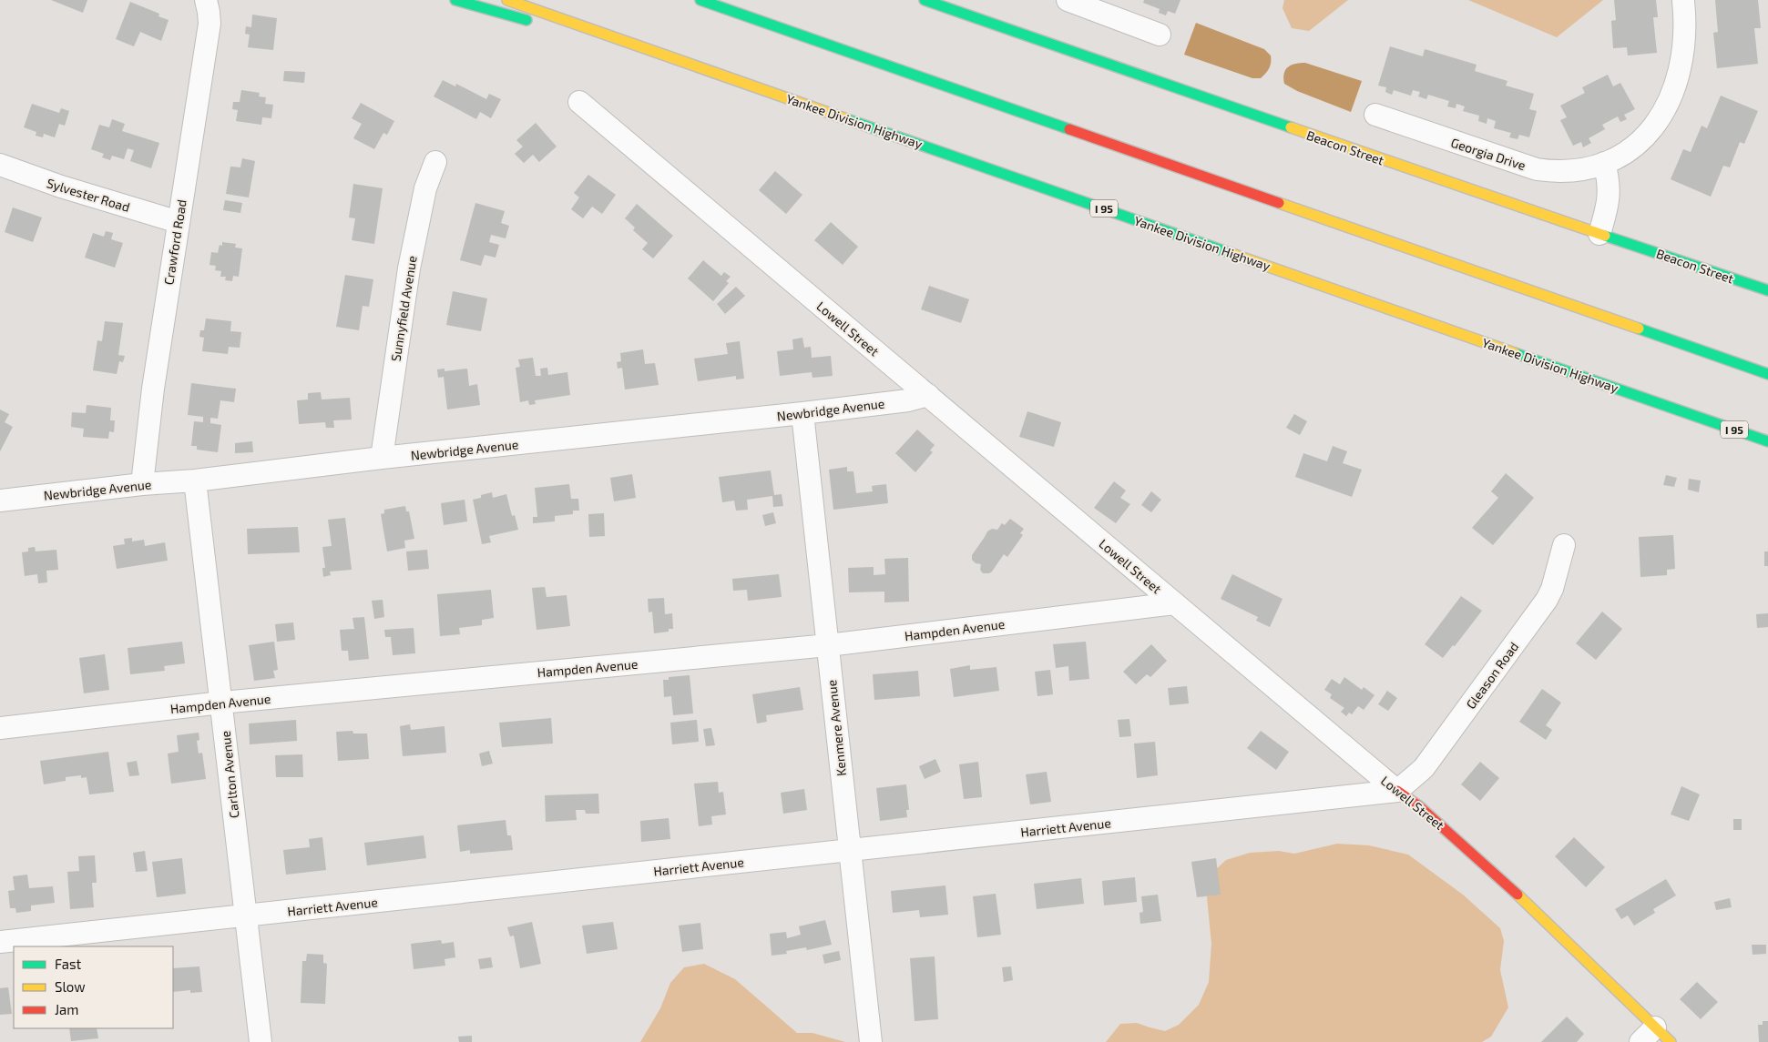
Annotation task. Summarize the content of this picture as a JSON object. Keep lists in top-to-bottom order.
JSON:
{
  "streets": {
    "main road": [
      "Yankee Division Highway",
      "Beacon Street",
      "I 95",
      "Lowell Street"
    ],
    "street": [
      "Georgia Drive",
      "Sylvester Road",
      "Crawford Road",
      "Sunnyfield Avenue",
      "Newbridge Avenue",
      "Hampden Avenue",
      "Gleason Road",
      "Kenmere Avenue",
      "Carlton Avenue",
      "Harriett Avenue"
    ]
  },
  "crossings": [
    ["Sylvester Road", "Crawford Road"],
    ["Crawford Road", "Newbridge Avenue"],
    ["Sunnyfield Avenue", "Newbridge Avenue"],
    ["Lowell Street", "Newbridge Avenue"],
    ["Lowell Street", "Hampden Avenue"],
    ["Lowell Street", "Gleason Road"],
    ["Lowell Street", "Harriett Avenue"],
    ["Newbridge Avenue", "Kenmere Avenue"],
    ["Newbridge Avenue", "Carlton Avenue"],
    ["Hampden Avenue", "Kenmere Avenue"],
    ["Hampden Avenue", "Carlton Avenue"],
    ["Gleason Road", "Harriett Avenue"],
    ["Kenmere Avenue", "Harriett Avenue"],
    ["Carlton Avenue", "Harriett Avenue"]
  ],
  "legend": ["Fast", "Slow", "Jam"]
}
